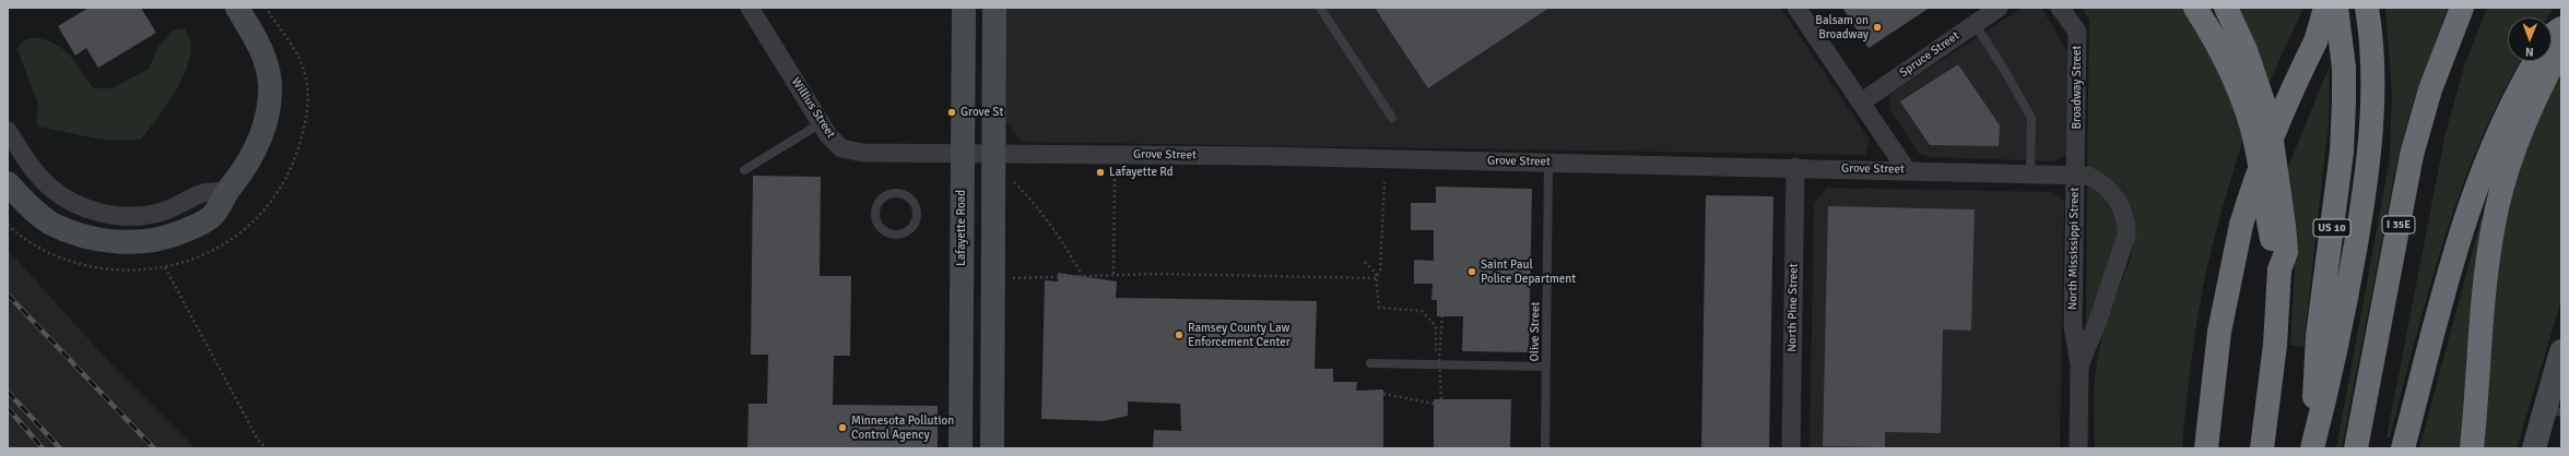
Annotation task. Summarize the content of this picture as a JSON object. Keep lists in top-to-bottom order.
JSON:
{
  "streets": {
    "highway": ["I 35E", "US 10"],
    "main road": ["Lafayette Road"],
    "street": [
      "Spruce Street",
      "Broadway Street",
      "Willius Street",
      "Grove Street",
      "North Mississippi Street",
      "North Pine Street"
    ],
    "lane": ["Olive Street"]
  },
  "crossings": [
    ["Broadway Street", "Grove Street"],
    ["Broadway Street", "North Mississippi Street"],
    ["Willius Street", "Grove Street"],
    ["Willius Street", "Lafayette Road"],
    ["Grove Street", "Lafayette Road"],
    ["Grove Street", "North Mississippi Street"],
    ["Grove Street", "North Pine Street"],
    ["Grove Street", "Olive Street"]
  ],
  "places": [
    "Balsam on Broadway",
    "Grove St",
    "Lafayette Rd",
    "Saint Paul Police Department",
    "Ramsey County Law Enforcement Center",
    "Minnesota Pollution Control Agency"
  ],
  "north": "bottom"
}
